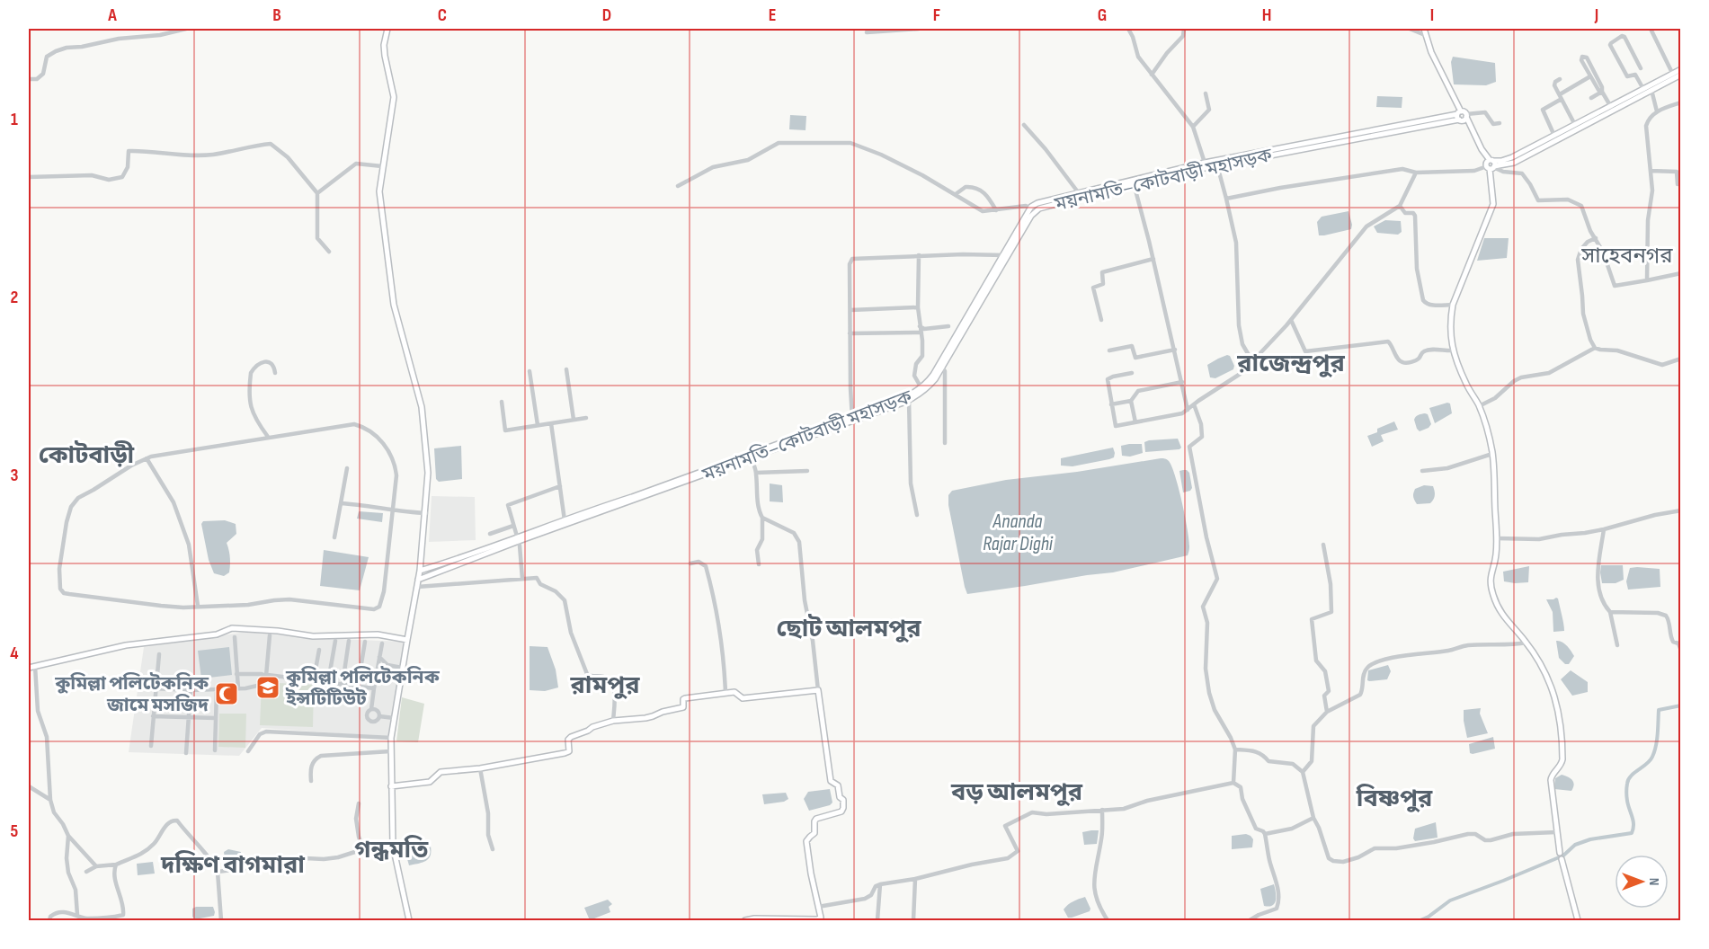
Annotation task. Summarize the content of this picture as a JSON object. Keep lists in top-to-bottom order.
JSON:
{
  "streets": {
    "main road": ["ময়নামতি–কোটবাড়ী মহাসড়ক"]
  },
  "districts": [
    "সাহেবনগর",
    "রাজেন্দ্রপুর",
    "কোটবাড়ী",
    "ছোট আলমপুর",
    "রামপুর",
    "বড় আলমপুর",
    "বিষ্ণপুর",
    "গন্ধমতি",
    "দক্ষিণ বাগমারা"
  ],
  "water": ["Ananda Rajar Dighi"],
  "places": {
    "school or university": ["কুমিল্লা পলিটেকনিক ইন্সটিটিউট"],
    "mosque": ["কুমিল্লা পলিটেকনিক জামে মসজিদ"]
  },
  "north": "right",
  "grid": {
    "columns": [
      "A",
      "B",
      "C",
      "D",
      "E",
      "F",
      "G",
      "H",
      "I",
      "J"
    ],
    "rows": [
      "1",
      "2",
      "3",
      "4",
      "5"
    ]
  }
}
